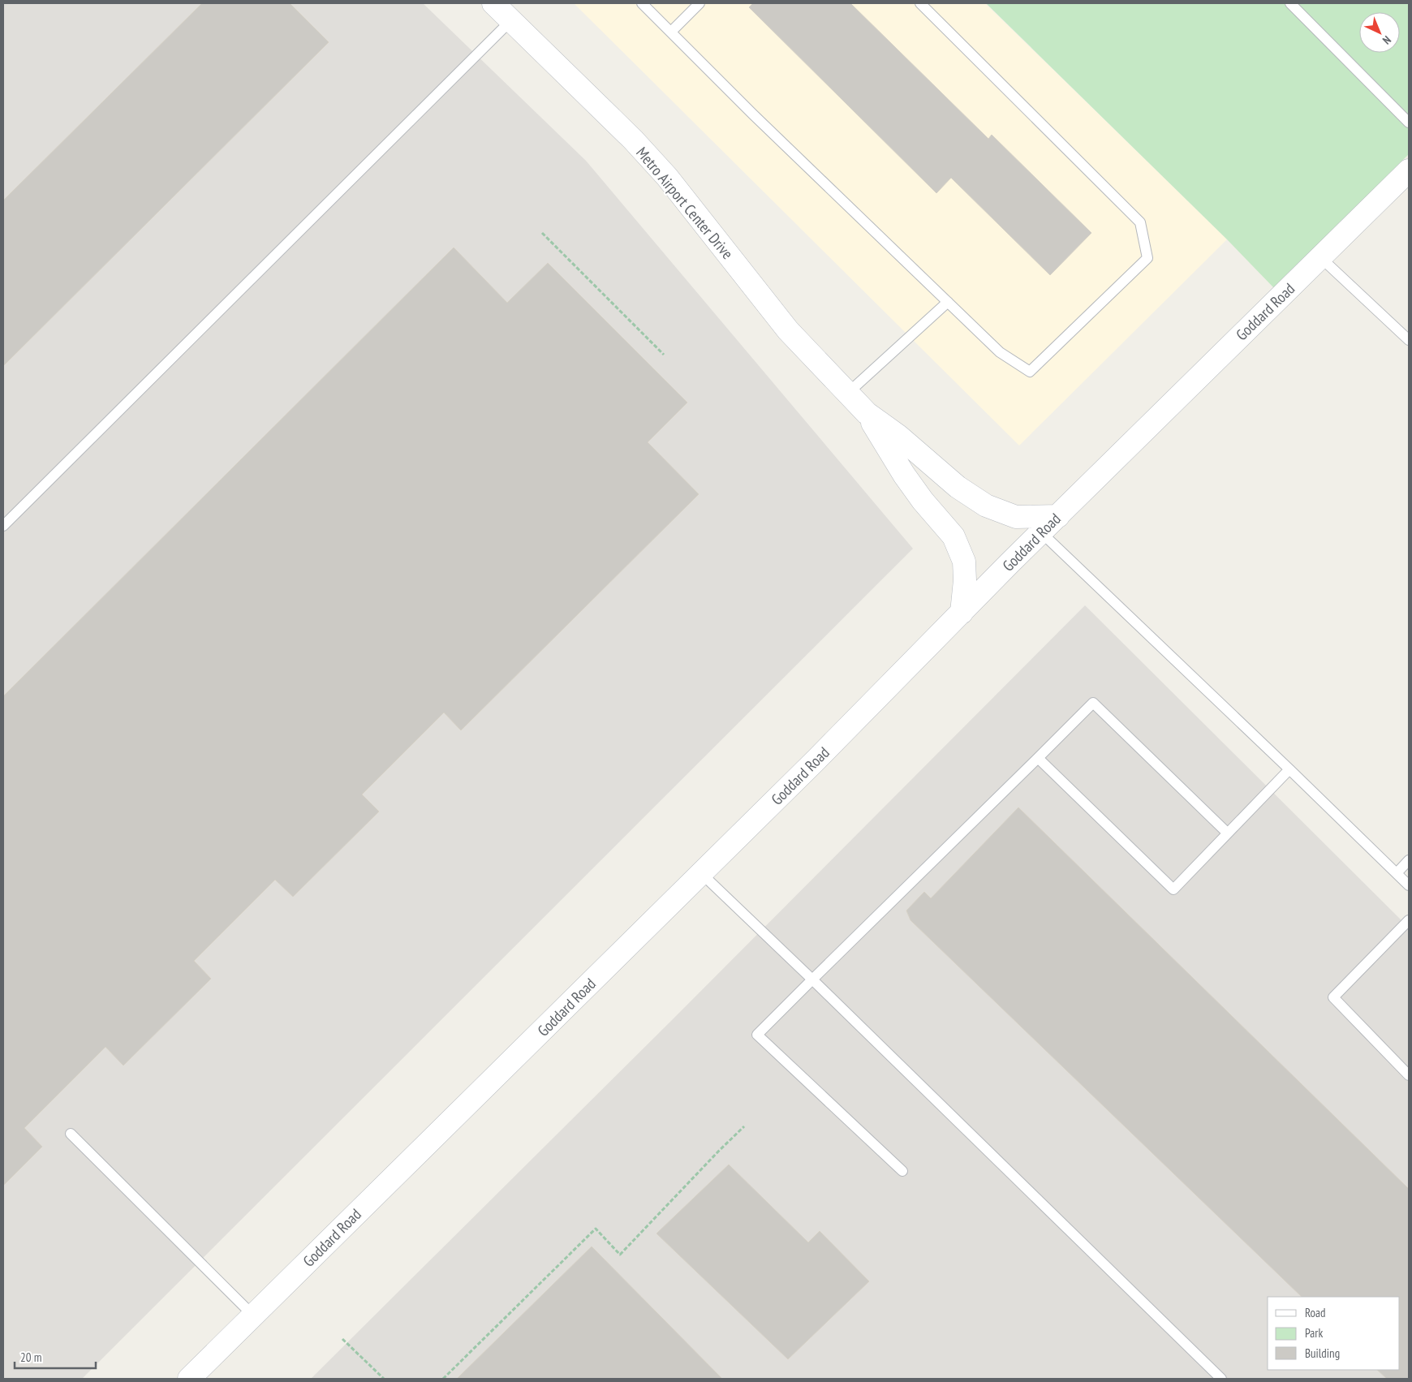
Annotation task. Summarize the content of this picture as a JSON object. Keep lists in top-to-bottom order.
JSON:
{
  "streets": {
    "main road": ["Metro Airport Center Drive", "Goddard Road"]
  },
  "crossings": [
    ["Metro Airport Center Drive", "Goddard Road"]
  ],
  "legend": ["Road", "Park", "Building"],
  "scale_bar": "20 m",
  "north": "bottom right"
}
